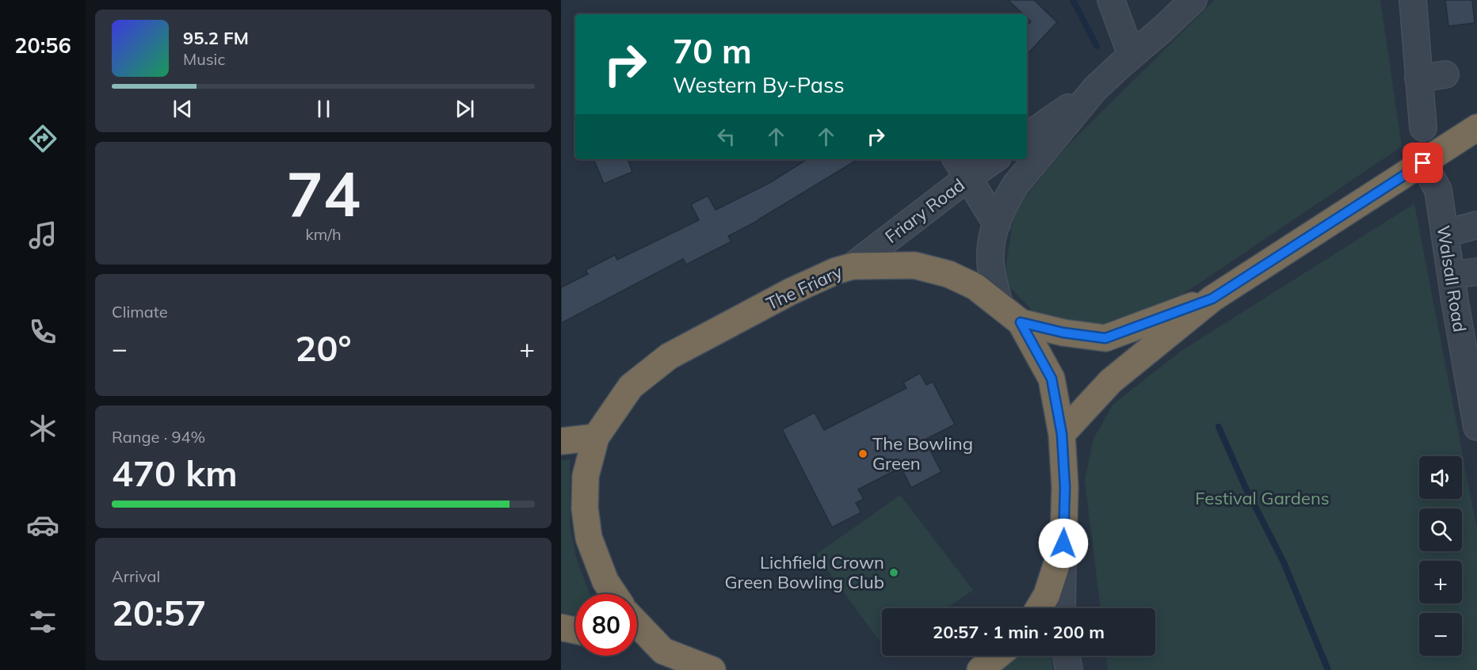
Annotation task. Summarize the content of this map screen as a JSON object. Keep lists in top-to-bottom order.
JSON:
{
  "streets": {
    "highway": ["The Friary"],
    "street": ["Friary Road", "Walsall Road"]
  },
  "crossings": [
    ["Friary Road", "The Friary"]
  ],
  "parks": ["Festival Gardens"],
  "places": ["The Bowling Green", "Lichfield Crown Green Bowling Club"],
  "page": {
    "tabs": "20:56",
    "turn": ["70 m", "Western By-Pass"],
    "song": ["95.2 FM", "Music"],
    "tile": [
      ["74", "km/h"],
      "Climate",
      ["Range · 94%", "470 km"],
      ["Arrival", "20:57"]
    ],
    "heat": ["−", "20°", "+"],
    "map_buttons": ["+", "−"],
    "limit": "80",
    "trip": "20:57 · 1 min · 200 m"
  }
}
